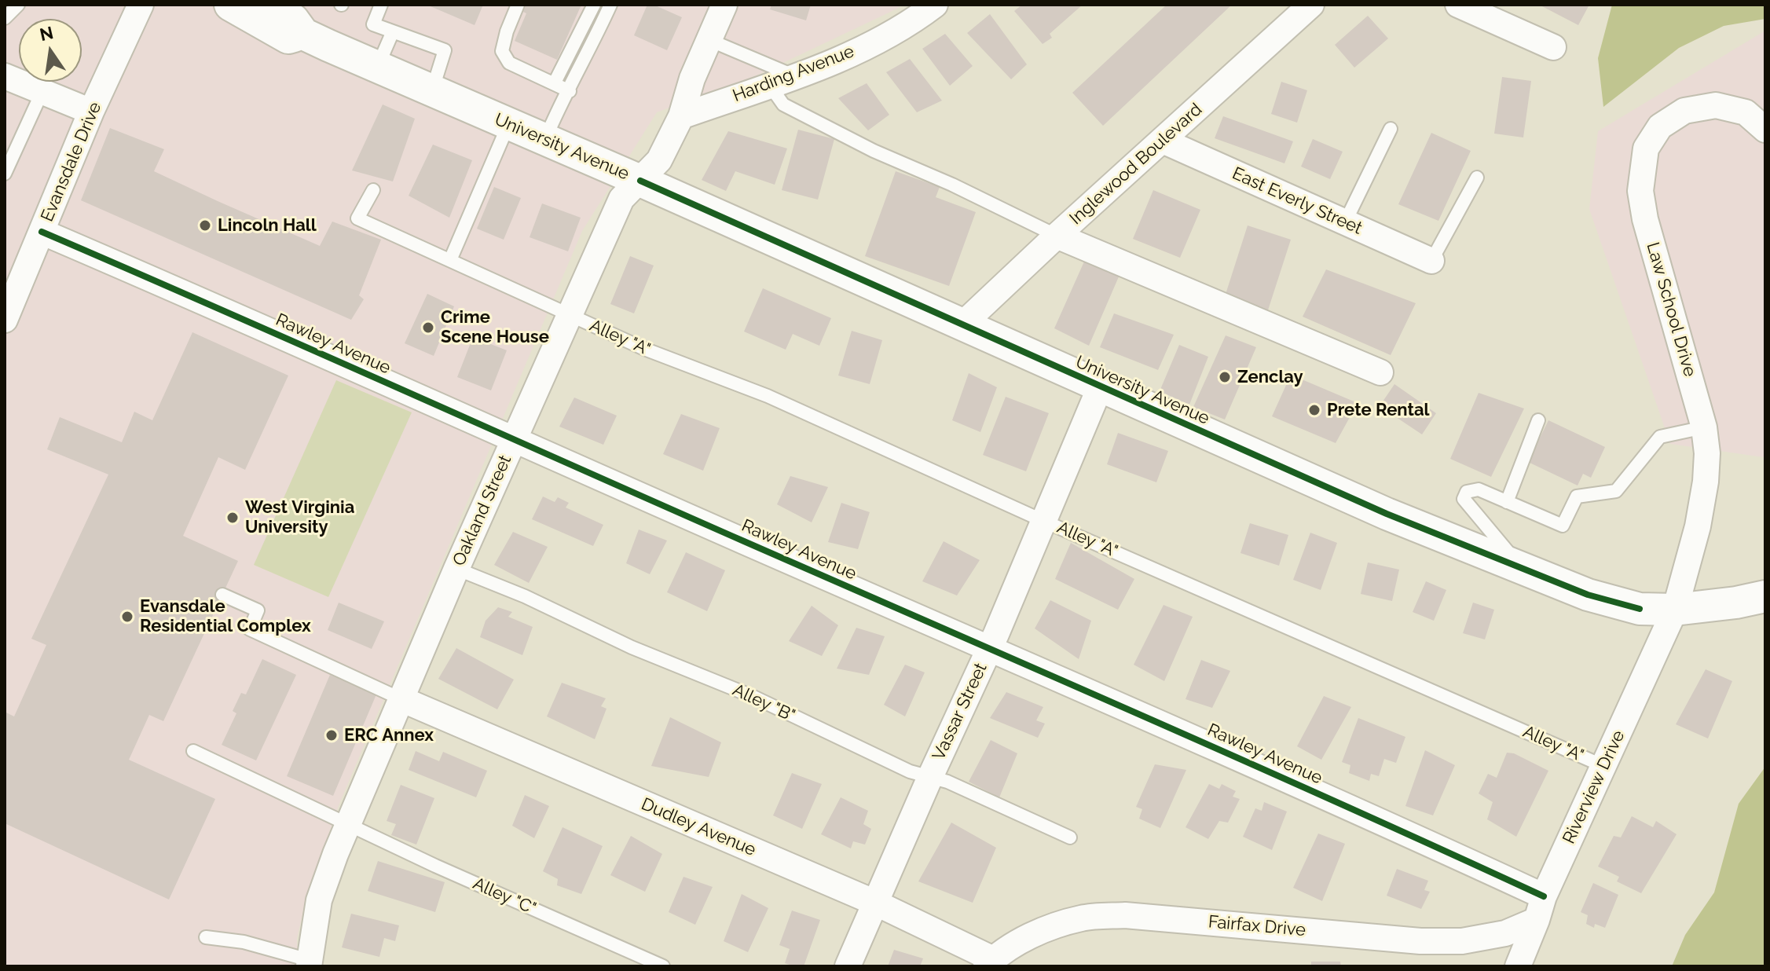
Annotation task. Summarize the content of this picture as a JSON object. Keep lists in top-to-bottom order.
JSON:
{
  "streets": {
    "street": [
      "Harding Avenue",
      "University Avenue",
      "Evansdale Drive",
      "Inglewood Boulevard",
      "East Everly Street",
      "Law School Drive",
      "Rawley Avenue",
      "Oakland Street",
      "Vassar Street",
      "Riverview Drive",
      "Dudley Avenue",
      "Fairfax Drive"
    ],
    "lane": ["Alley \"A\"", "Alley \"B\"", "Alley \"C\""]
  },
  "crossings": [
    ["Harding Avenue", "Oakland Street"],
    ["University Avenue", "Inglewood Boulevard"],
    ["University Avenue", "Law School Drive"],
    ["University Avenue", "Oakland Street"],
    ["University Avenue", "Vassar Street"],
    ["University Avenue", "Riverview Drive"],
    ["Evansdale Drive", "Rawley Avenue"],
    ["Inglewood Boulevard", "East Everly Street"],
    ["Law School Drive", "Riverview Drive"],
    ["Alley \"A\"", "Oakland Street"],
    ["Alley \"A\"", "Vassar Street"],
    ["Alley \"A\"", "Riverview Drive"],
    ["Rawley Avenue", "Oakland Street"],
    ["Rawley Avenue", "Vassar Street"],
    ["Rawley Avenue", "Riverview Drive"],
    ["Rawley Avenue", "Fairfax Drive"],
    ["Oakland Street", "Alley \"B\""],
    ["Oakland Street", "Dudley Avenue"],
    ["Oakland Street", "Alley \"C\""],
    ["Alley \"B\"", "Vassar Street"],
    ["Vassar Street", "Dudley Avenue"],
    ["Riverview Drive", "Fairfax Drive"],
    ["Dudley Avenue", "Fairfax Drive"]
  ],
  "places": [
    "Lincoln Hall",
    "Crime Scene House",
    "Zenclay",
    "Prete Rental",
    "West Virginia University",
    "Evansdale Residential Complex",
    "ERC Annex"
  ],
  "north": "top"
}
